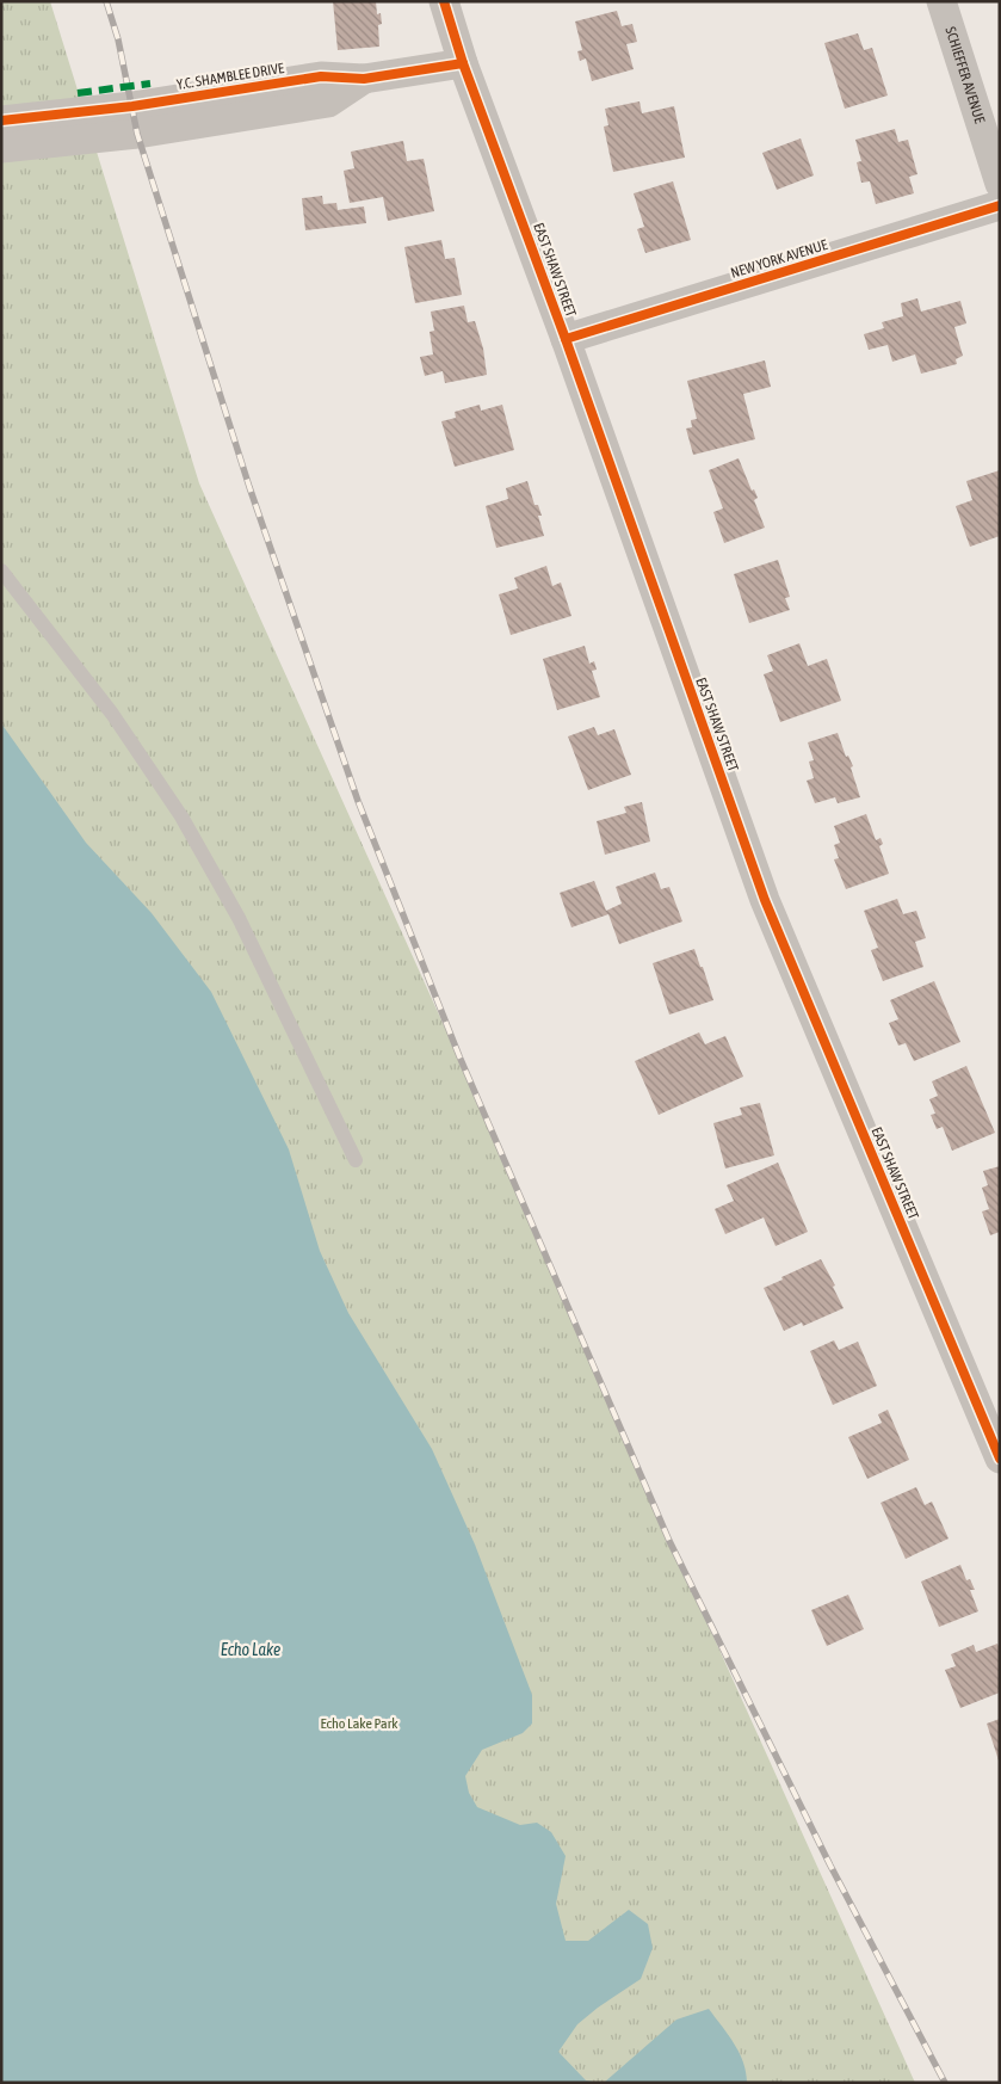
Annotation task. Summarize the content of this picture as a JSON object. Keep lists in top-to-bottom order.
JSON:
{
  "streets": {
    "street": [
      "SCHIEFFER AVENUE",
      "Y.C. SHAMBLEE DRIVE",
      "NEW YORK AVENUE",
      "EAST SHAW STREET"
    ]
  },
  "crossings": [
    ["Y.C. SHAMBLEE DRIVE", "EAST SHAW STREET"],
    ["NEW YORK AVENUE", "EAST SHAW STREET"]
  ],
  "water": ["Echo Lake"],
  "parks": ["Echo Lake Park"]
}
